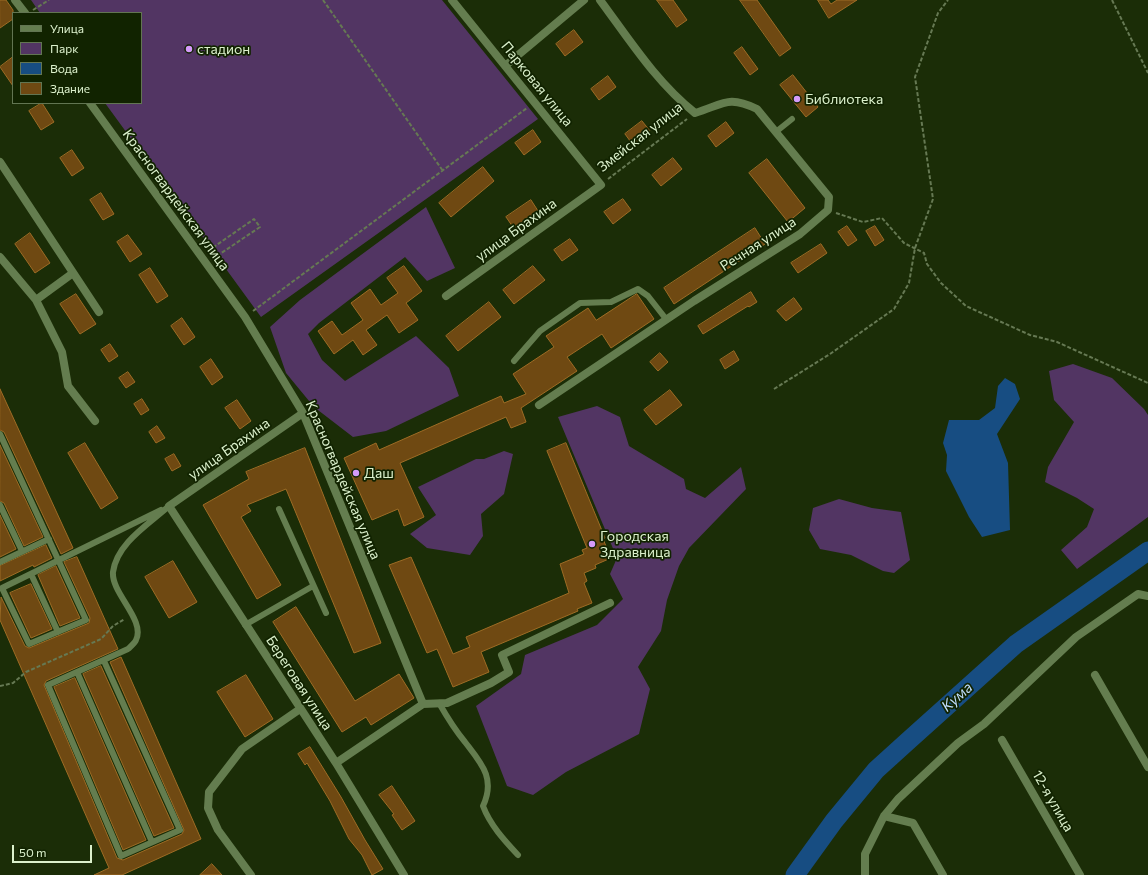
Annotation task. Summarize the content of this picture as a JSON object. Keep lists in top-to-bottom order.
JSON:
{
  "streets": {
    "street": [
      "Парковая улица",
      "Змейская улица",
      "Красногвардейская улица",
      "улица Брахина",
      "Речная улица",
      "Береговая улица",
      "12-я улица"
    ]
  },
  "crossings": [
    ["Парковая улица", "Змейская улица"],
    ["Парковая улица", "улица Брахина"],
    ["Змейская улица", "улица Брахина"],
    ["Красногвардейская улица", "улица Брахина"],
    ["улица Брахина", "Береговая улица"]
  ],
  "water": ["Кума"],
  "places": [
    "стадион",
    "Библиотека",
    "Даш",
    "Городская Здравница"
  ],
  "legend": [
    "Улица",
    "Парк",
    "Вода",
    "Здание"
  ],
  "scale_bar": "50 m"
}
